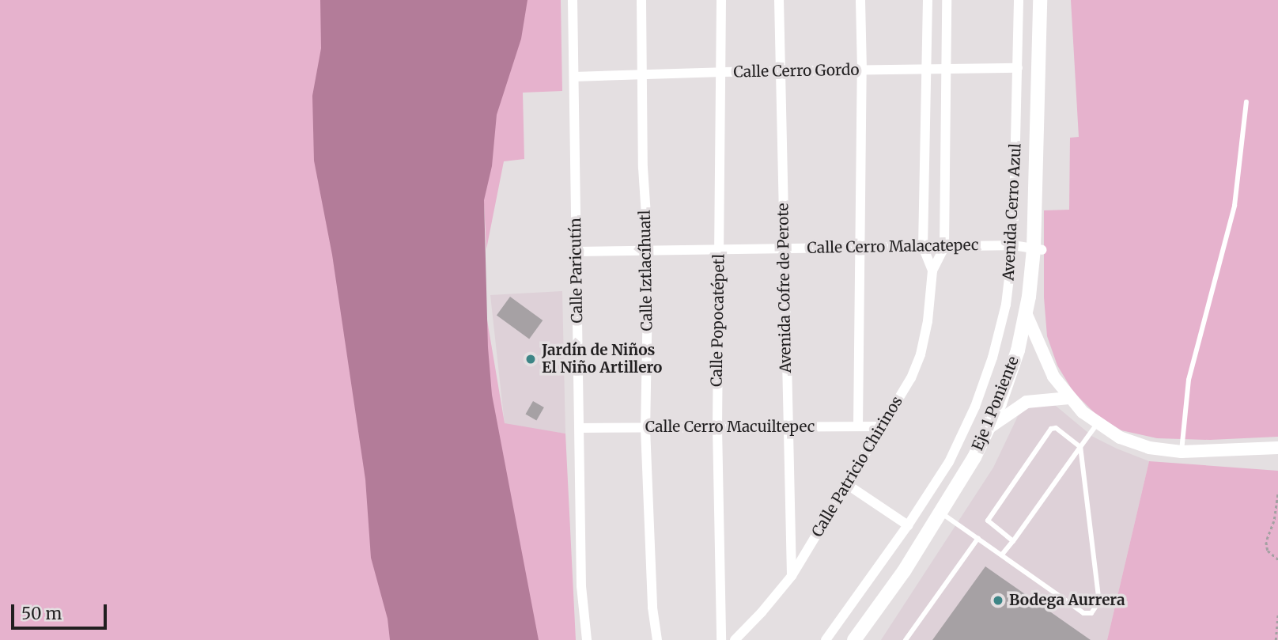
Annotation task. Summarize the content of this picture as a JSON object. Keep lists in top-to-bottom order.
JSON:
{
  "streets": {
    "main road": ["Eje 1 Poniente"],
    "street": [
      "Calle Cerro Gordo",
      "Avenida Cerro Azul",
      "Calle Cerro Malacatepec",
      "Calle Paricutín",
      "Calle Iztlacíhuatl",
      "Avenida Cofre de Perote",
      "Calle Popocatépetl",
      "Calle Cerro Macuiltepec",
      "Calle Patricio Chirinos"
    ]
  },
  "crossings": [
    ["Calle Cerro Gordo", "Avenida Cerro Azul"],
    ["Calle Cerro Gordo", "Calle Paricutín"],
    ["Calle Cerro Gordo", "Calle Iztlacíhuatl"],
    ["Calle Cerro Gordo", "Avenida Cofre de Perote"],
    ["Calle Cerro Gordo", "Calle Popocatépetl"],
    ["Calle Cerro Gordo", "Calle Patricio Chirinos"],
    ["Avenida Cerro Azul", "Calle Cerro Malacatepec"],
    ["Calle Cerro Malacatepec", "Calle Paricutín"],
    ["Calle Cerro Malacatepec", "Calle Iztlacíhuatl"],
    ["Calle Cerro Malacatepec", "Avenida Cofre de Perote"],
    ["Calle Cerro Malacatepec", "Calle Popocatépetl"],
    ["Calle Cerro Malacatepec", "Eje 1 Poniente"],
    ["Calle Cerro Malacatepec", "Calle Patricio Chirinos"],
    ["Calle Paricutín", "Calle Cerro Macuiltepec"],
    ["Calle Iztlacíhuatl", "Calle Cerro Macuiltepec"],
    ["Avenida Cofre de Perote", "Calle Cerro Macuiltepec"],
    ["Avenida Cofre de Perote", "Calle Patricio Chirinos"],
    ["Calle Popocatépetl", "Calle Cerro Macuiltepec"],
    ["Calle Cerro Macuiltepec", "Calle Patricio Chirinos"]
  ],
  "places": ["Jardín de Niños El Niño Artillero", "Bodega Aurrera"],
  "scale_bar": "50 m"
}
